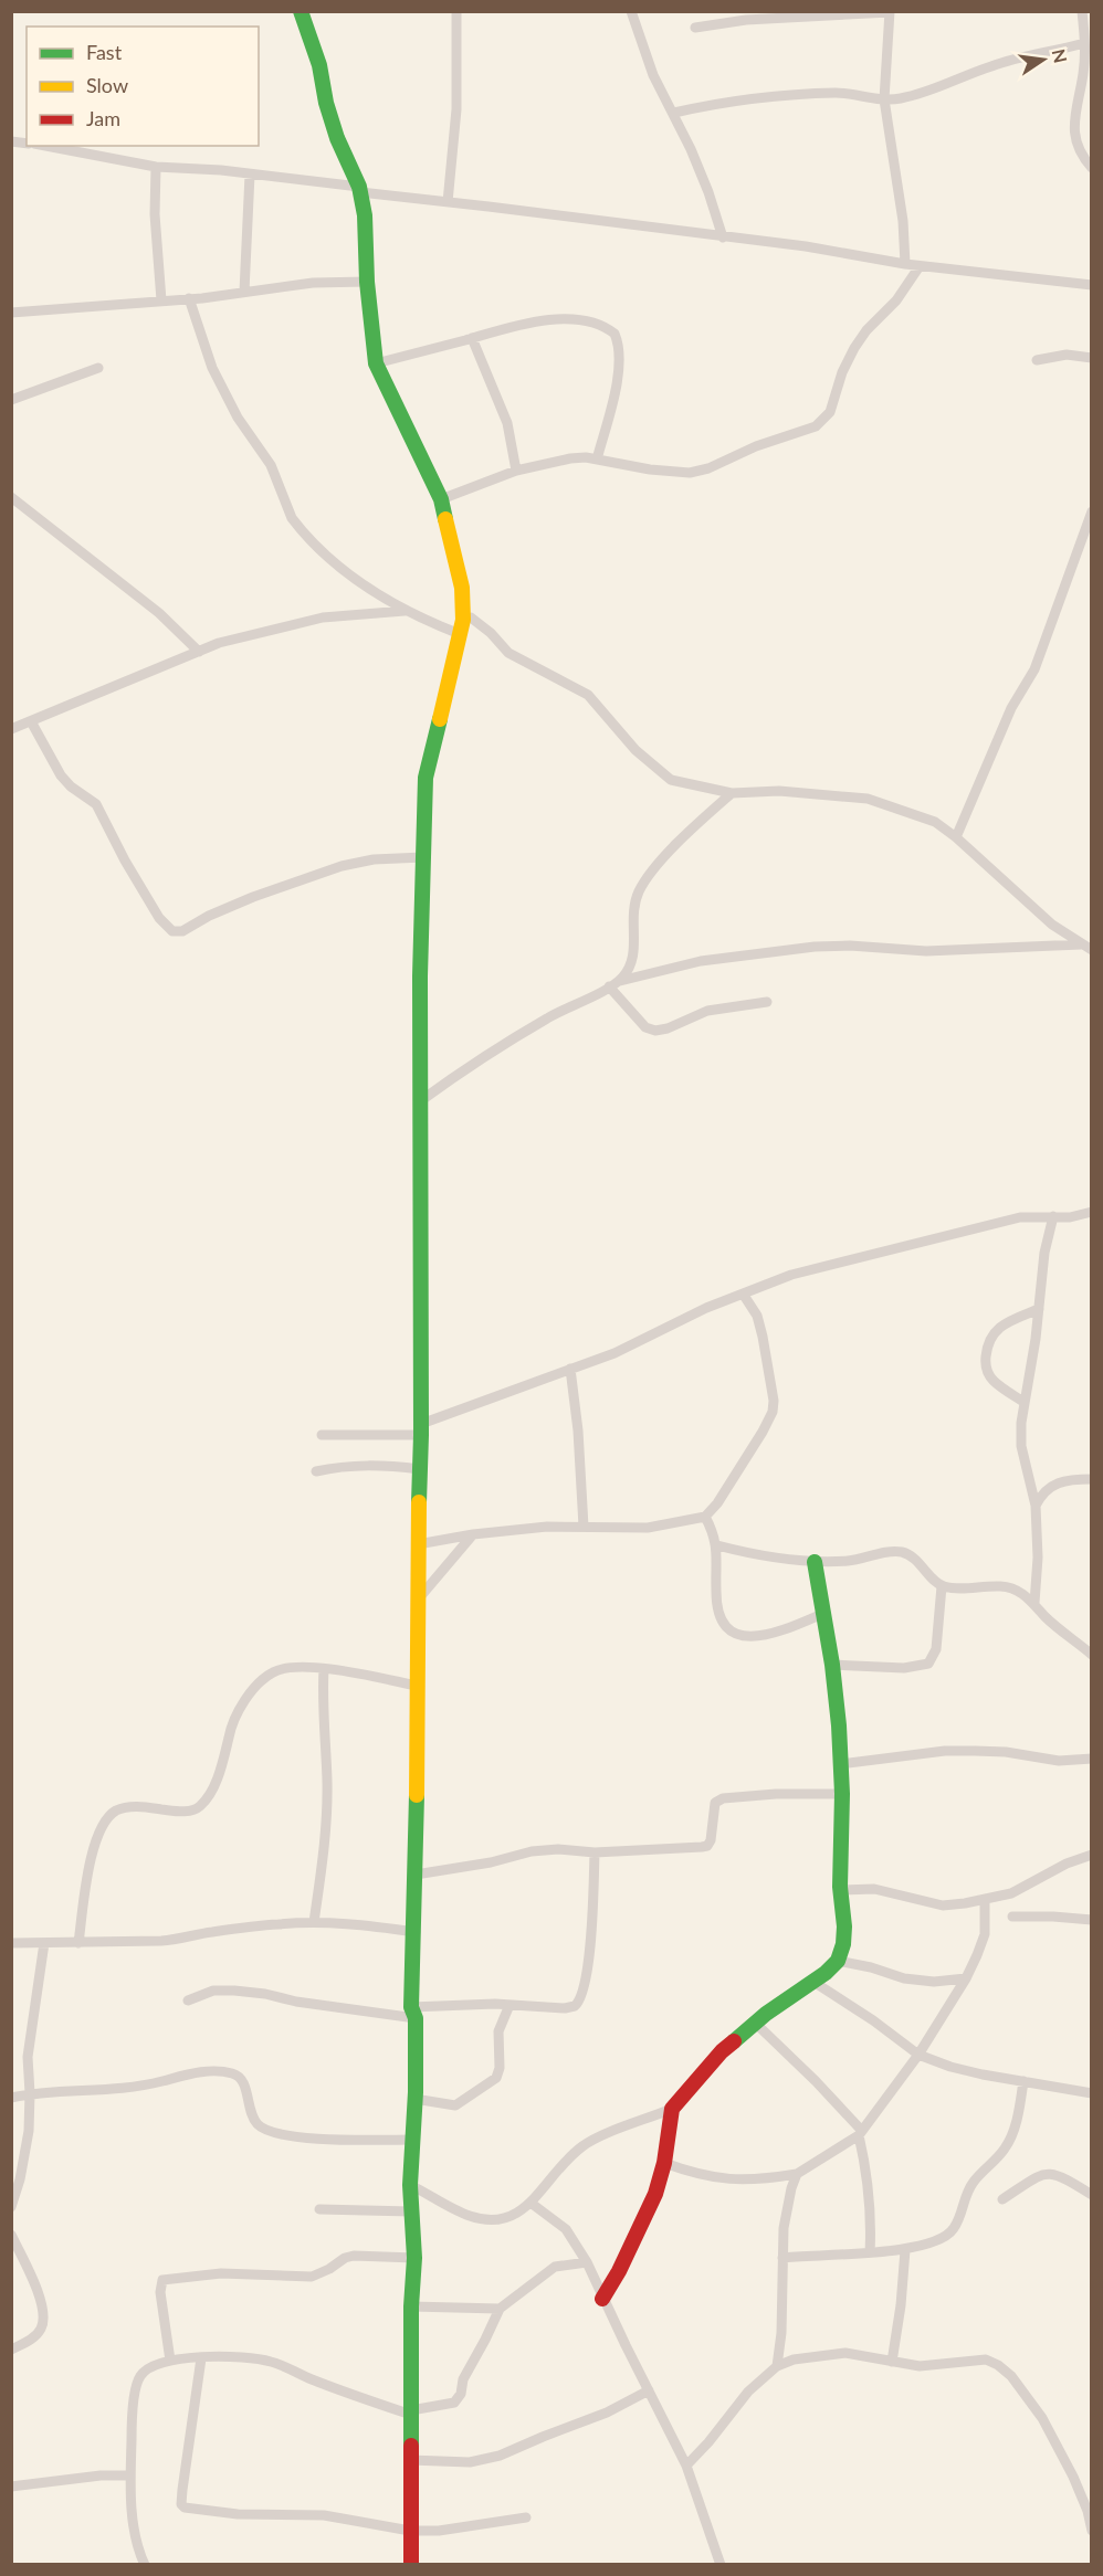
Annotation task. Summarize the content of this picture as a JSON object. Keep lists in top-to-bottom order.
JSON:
{
  "legend": ["Fast", "Slow", "Jam"],
  "north": "right"
}
